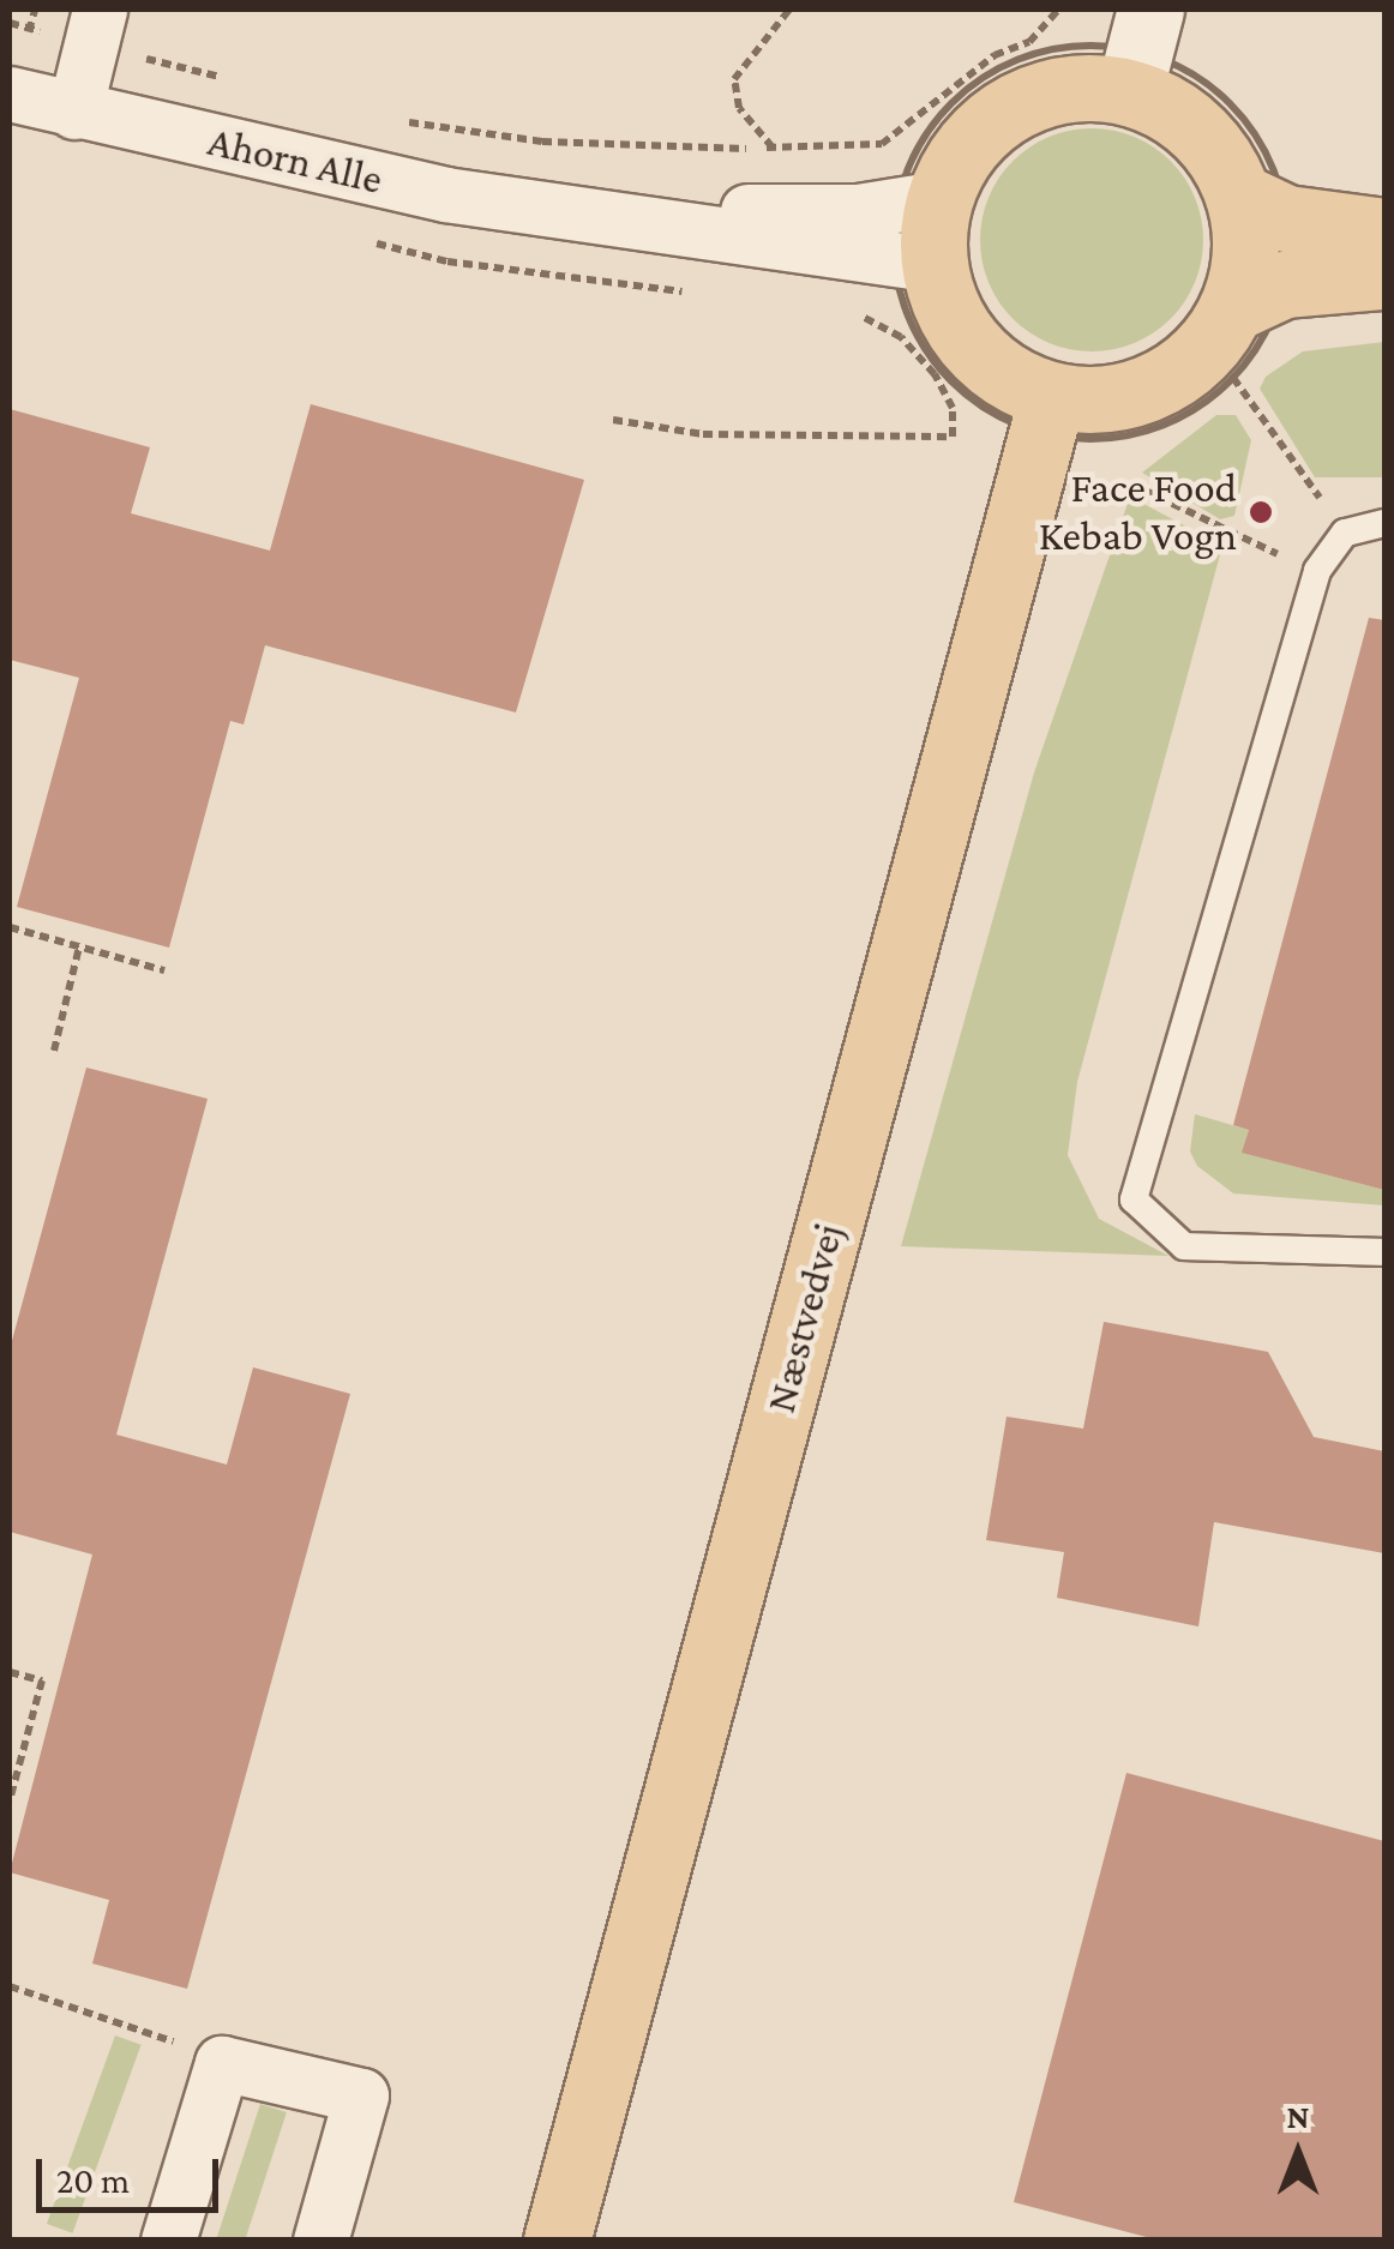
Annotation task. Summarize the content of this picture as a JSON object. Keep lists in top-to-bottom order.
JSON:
{
  "streets": {
    "main road": ["Næstvedvej"],
    "street": ["Ahorn Alle"]
  },
  "crossings": [
    ["Ahorn Alle", "Næstvedvej"]
  ],
  "places": ["Face Food Kebab Vogn"],
  "scale_bar": "20 m",
  "north": "top"
}
